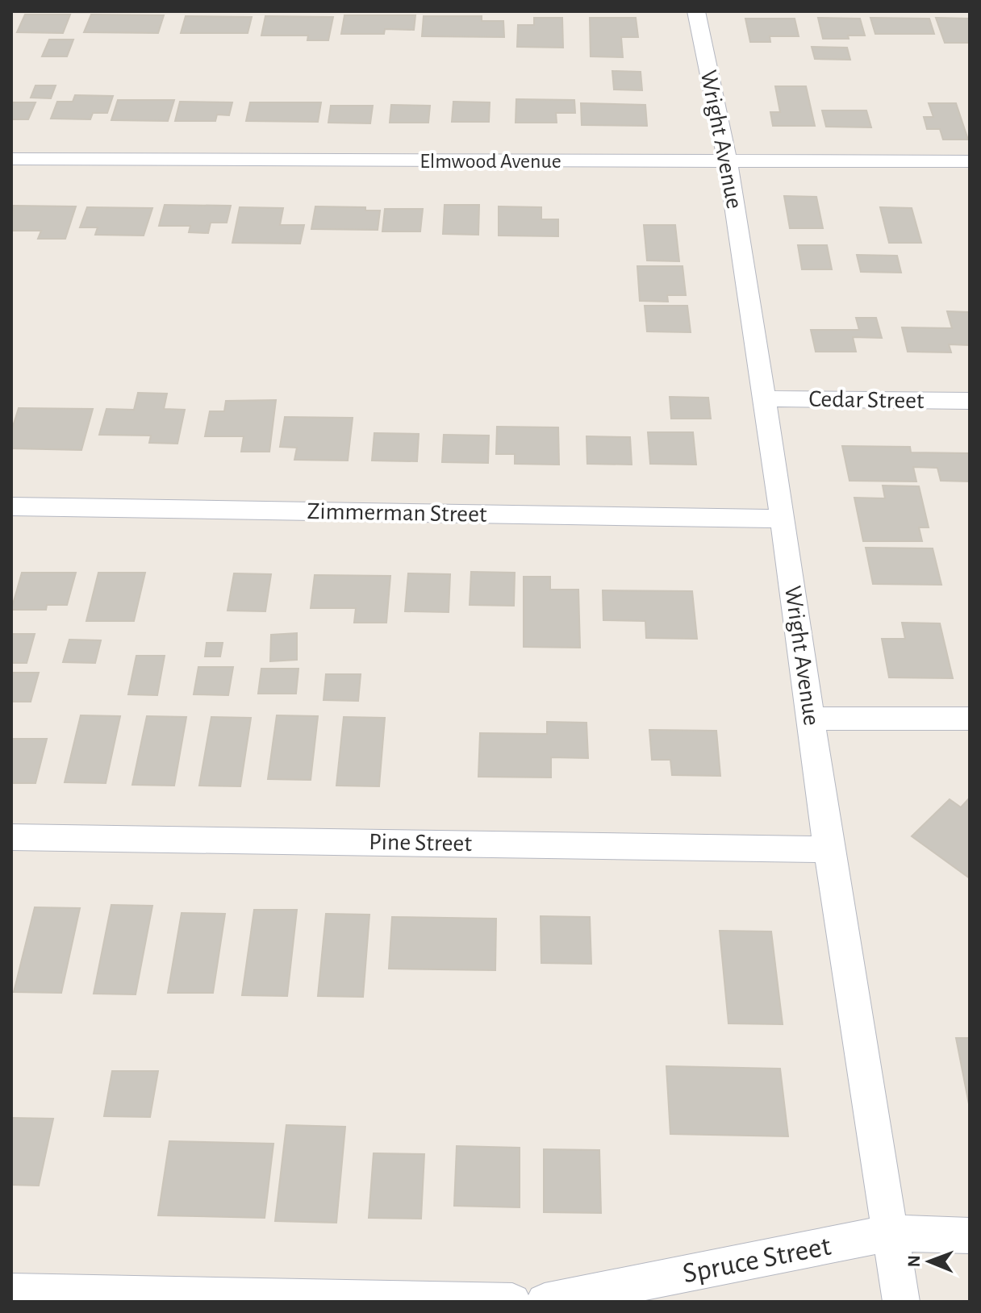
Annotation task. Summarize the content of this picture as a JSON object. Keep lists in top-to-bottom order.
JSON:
{
  "streets": {
    "street": [
      "Wright Avenue",
      "Elmwood Avenue",
      "Cedar Street",
      "Zimmerman Street",
      "Pine Street",
      "Spruce Street"
    ]
  },
  "crossings": [
    ["Wright Avenue", "Elmwood Avenue"],
    ["Wright Avenue", "Cedar Street"],
    ["Wright Avenue", "Zimmerman Street"],
    ["Wright Avenue", "Pine Street"],
    ["Wright Avenue", "Spruce Street"]
  ],
  "north": "left"
}
